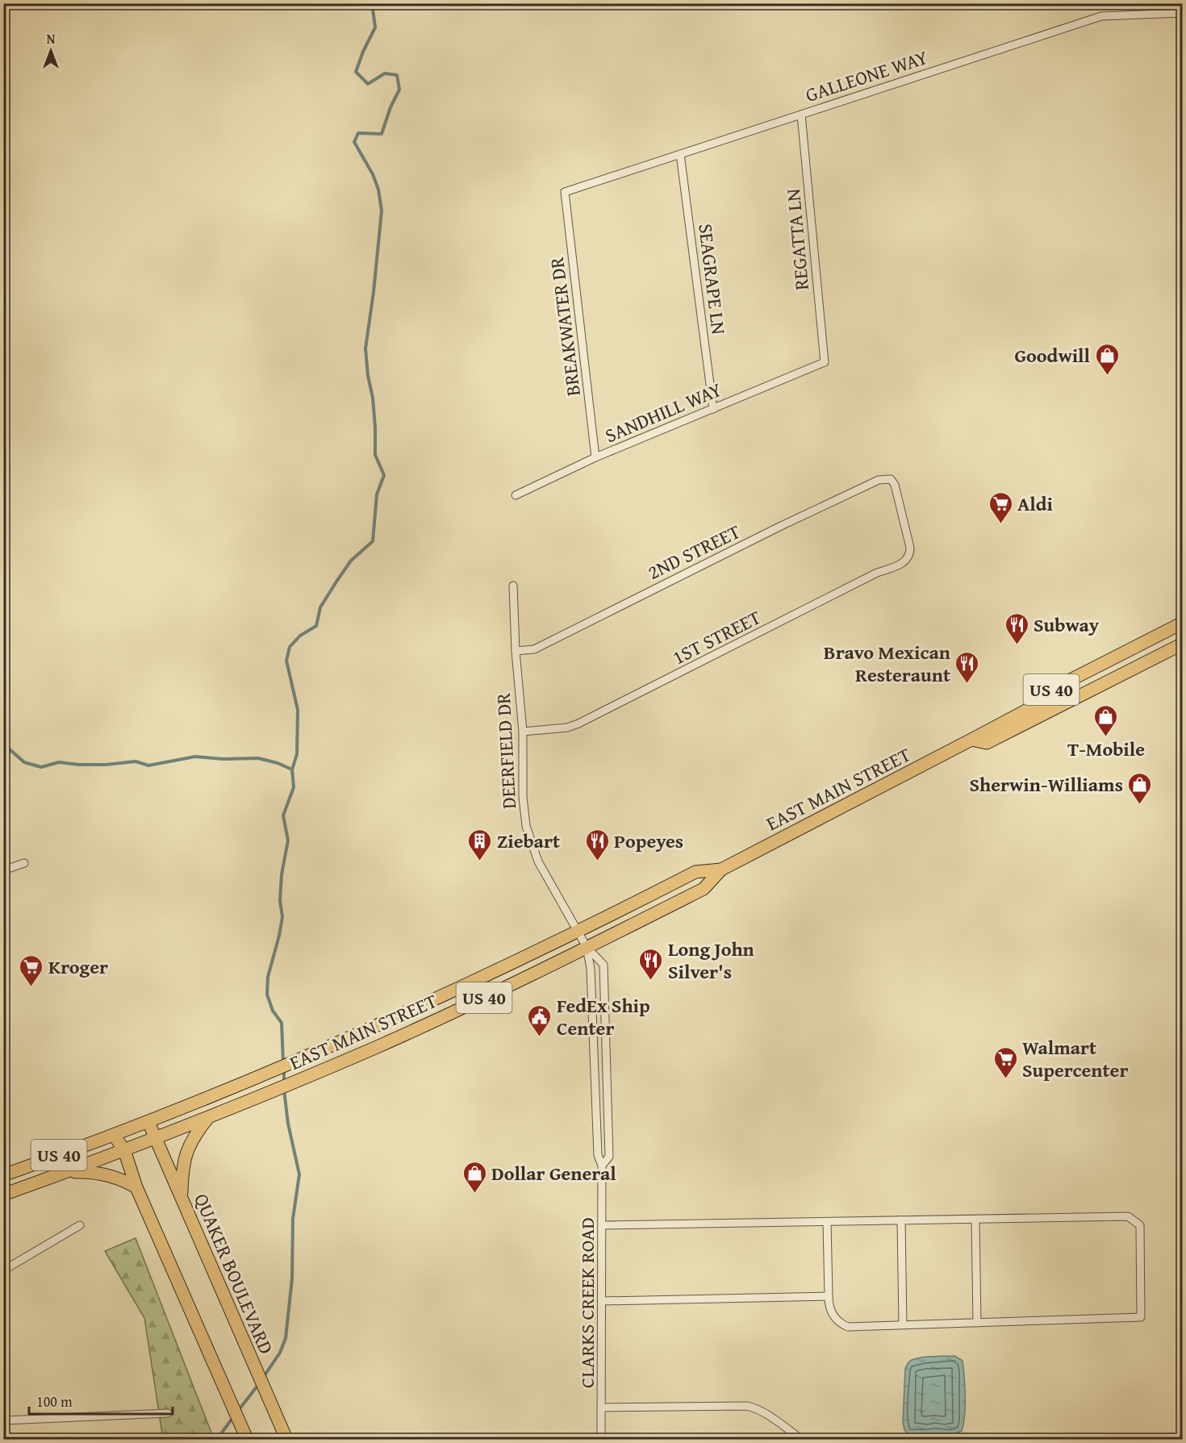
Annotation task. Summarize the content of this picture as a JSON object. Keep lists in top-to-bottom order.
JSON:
{
  "streets": {
    "main road": ["US 40", "EAST MAIN STREET", "QUAKER BOULEVARD"],
    "street": [
      "GALLEONE WAY",
      "REGATTA LN",
      "SEAGRAPE LN",
      "BREAKWATER DR",
      "SANDHILL WAY",
      "2ND STREET",
      "1ST STREET",
      "DEERFIELD DR",
      "CLARKS CREEK ROAD"
    ]
  },
  "crossings": [
    ["GALLEONE WAY", "REGATTA LN"],
    ["GALLEONE WAY", "SEAGRAPE LN"],
    ["GALLEONE WAY", "BREAKWATER DR"],
    ["REGATTA LN", "SANDHILL WAY"],
    ["SEAGRAPE LN", "SANDHILL WAY"],
    ["BREAKWATER DR", "SANDHILL WAY"],
    ["2ND STREET", "1ST STREET"],
    ["2ND STREET", "DEERFIELD DR"],
    ["1ST STREET", "DEERFIELD DR"],
    ["US 40", "EAST MAIN STREET"],
    ["DEERFIELD DR", "EAST MAIN STREET"],
    ["DEERFIELD DR", "CLARKS CREEK ROAD"],
    ["EAST MAIN STREET", "QUAKER BOULEVARD"],
    ["EAST MAIN STREET", "CLARKS CREEK ROAD"]
  ],
  "places": {
    "shop": [
      "Goodwill",
      "T-Mobile",
      "Sherwin-Williams",
      "Dollar General"
    ],
    "supermarket": ["Aldi", "Kroger", "Walmart Supercenter"],
    "restaurant": [
      "Subway",
      "Bravo Mexican Resteraunt",
      "Popeyes",
      "Long John Silver's"
    ],
    "building": ["Ziebart"],
    "public building": ["FedEx Ship Center"]
  },
  "scale_bar": "100 m",
  "north": "top"
}
